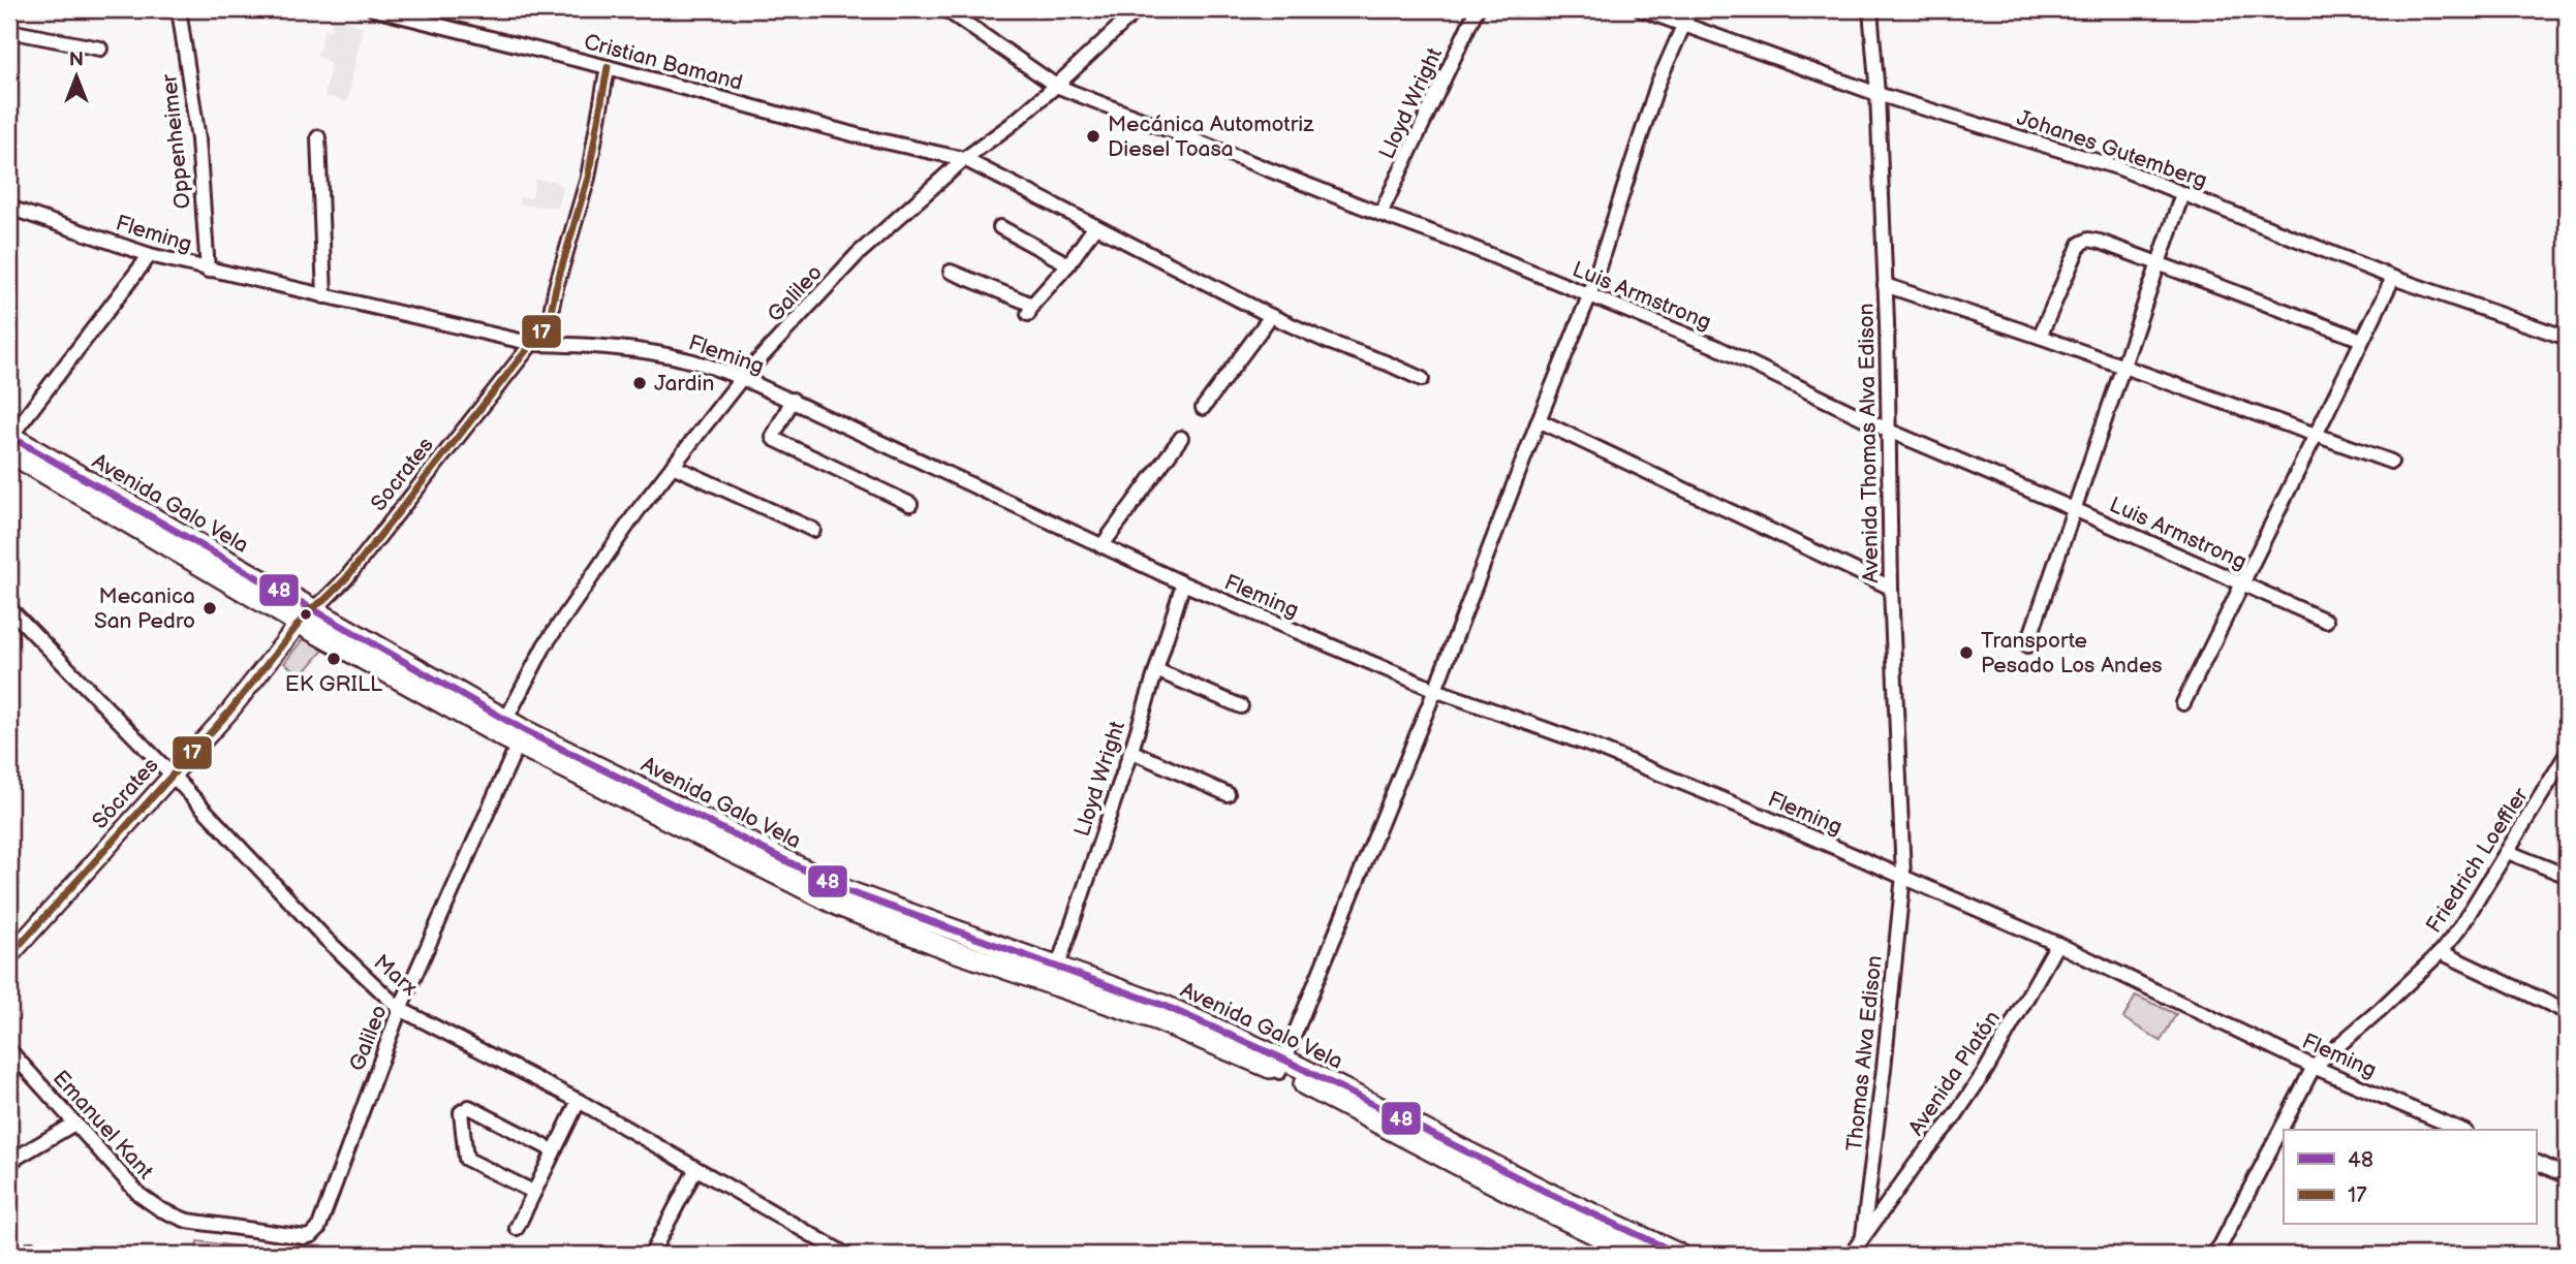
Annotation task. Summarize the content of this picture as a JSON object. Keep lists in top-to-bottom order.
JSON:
{
  "streets": {
    "main road": ["Avenida Galo Vela"],
    "street": [
      "Cristian Bamand",
      "Lloyd Wright",
      "Oppenheimer",
      "Johanes Gutemberg",
      "Fleming",
      "Galileo",
      "Luis Armstrong",
      "Avenida Thomas Alva Edison",
      "Socrates",
      "Sócrates",
      "Friedrich Loeffler",
      "Marx",
      "Thomas Alva Edison",
      "Avenida Platón",
      "Emanuel Kant"
    ]
  },
  "crossings": [
    ["Cristian Bamand", "Galileo"],
    ["Cristian Bamand", "Socrates"],
    ["Lloyd Wright", "Fleming"],
    ["Lloyd Wright", "Luis Armstrong"],
    ["Lloyd Wright", "Avenida Galo Vela"],
    ["Oppenheimer", "Fleming"],
    ["Johanes Gutemberg", "Avenida Thomas Alva Edison"],
    ["Fleming", "Galileo"],
    ["Fleming", "Avenida Thomas Alva Edison"],
    ["Fleming", "Socrates"],
    ["Fleming", "Friedrich Loeffler"],
    ["Fleming", "Thomas Alva Edison"],
    ["Fleming", "Avenida Platón"],
    ["Galileo", "Luis Armstrong"],
    ["Galileo", "Avenida Galo Vela"],
    ["Galileo", "Marx"],
    ["Galileo", "Emanuel Kant"],
    ["Luis Armstrong", "Avenida Thomas Alva Edison"],
    ["Avenida Thomas Alva Edison", "Thomas Alva Edison"],
    ["Socrates", "Avenida Galo Vela"],
    ["Socrates", "Sócrates"],
    ["Avenida Galo Vela", "Sócrates"],
    ["Sócrates", "Marx"],
    ["Thomas Alva Edison", "Avenida Platón"]
  ],
  "places": [
    "Mecánica Automotriz Diesel Toasa",
    "Jardin",
    "Mecanica San Pedro",
    "Transporte Pesado Los Andes",
    "EK GRILL"
  ],
  "lines": ["transit line 17", "transit line 48"],
  "legend": ["48", "17"],
  "north": "top"
}
